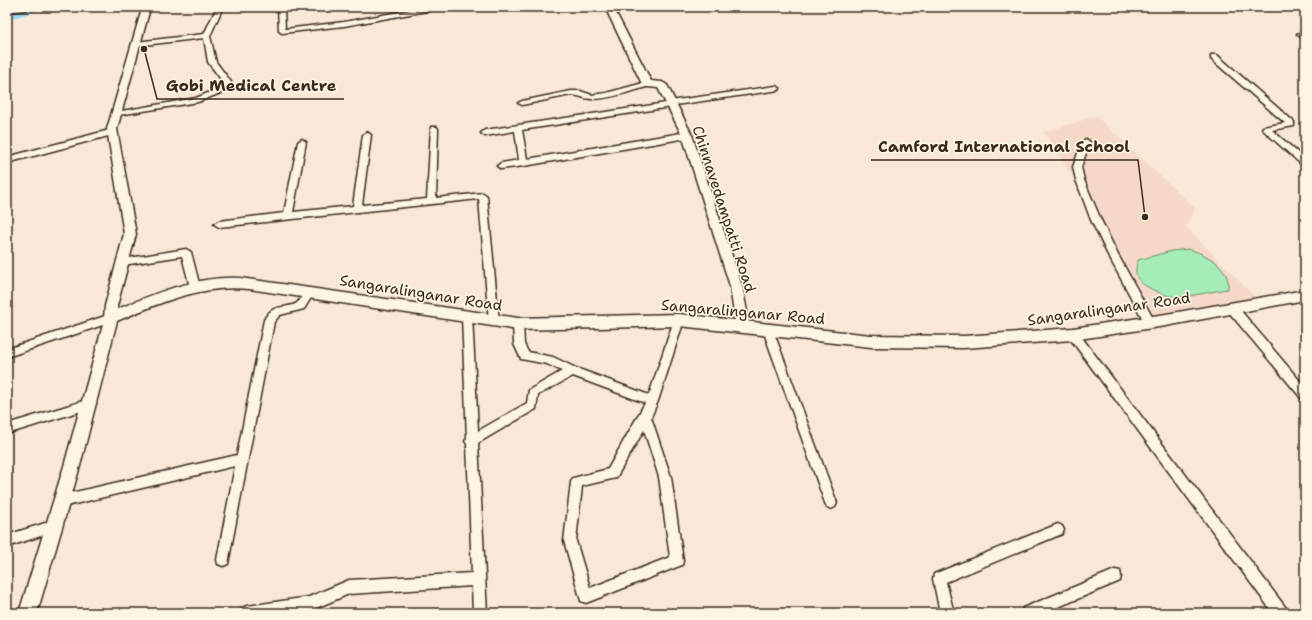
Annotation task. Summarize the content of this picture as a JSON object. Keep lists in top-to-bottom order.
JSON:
{
  "streets": {
    "main road": ["Sangaralinganar Road"],
    "street": ["Chinnavedampatti Road"]
  },
  "crossings": [
    ["Chinnavedampatti Road", "Sangaralinganar Road"]
  ],
  "places": ["Gobi Medical Centre", "Camford International School"]
}
